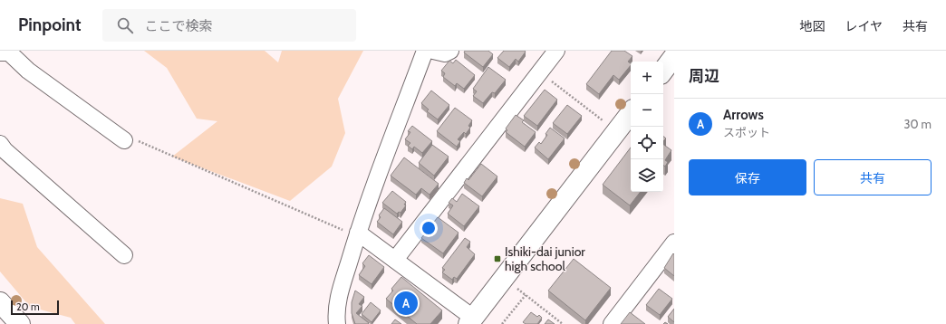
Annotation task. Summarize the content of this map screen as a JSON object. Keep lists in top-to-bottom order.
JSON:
{
  "places": {
    "transit": ["Ishiki-dai junior high school"]
  },
  "scale_bar": "20 m",
  "page": {
    "header": "Pinpoint",
    "search": "ここで検索",
    "nav": ["地図", "レイヤ", "共有"],
    "heading": "周辺",
    "map_buttons": ["+", "−"],
    "list": [
      {
        "mark": "A",
        "name": "Arrows",
        "note": "スポット",
        "value": "30 m"
      }
    ],
    "buttons": ["保存", "共有"],
    "pins": "A",
    "scale": "20 m"
  }
}
